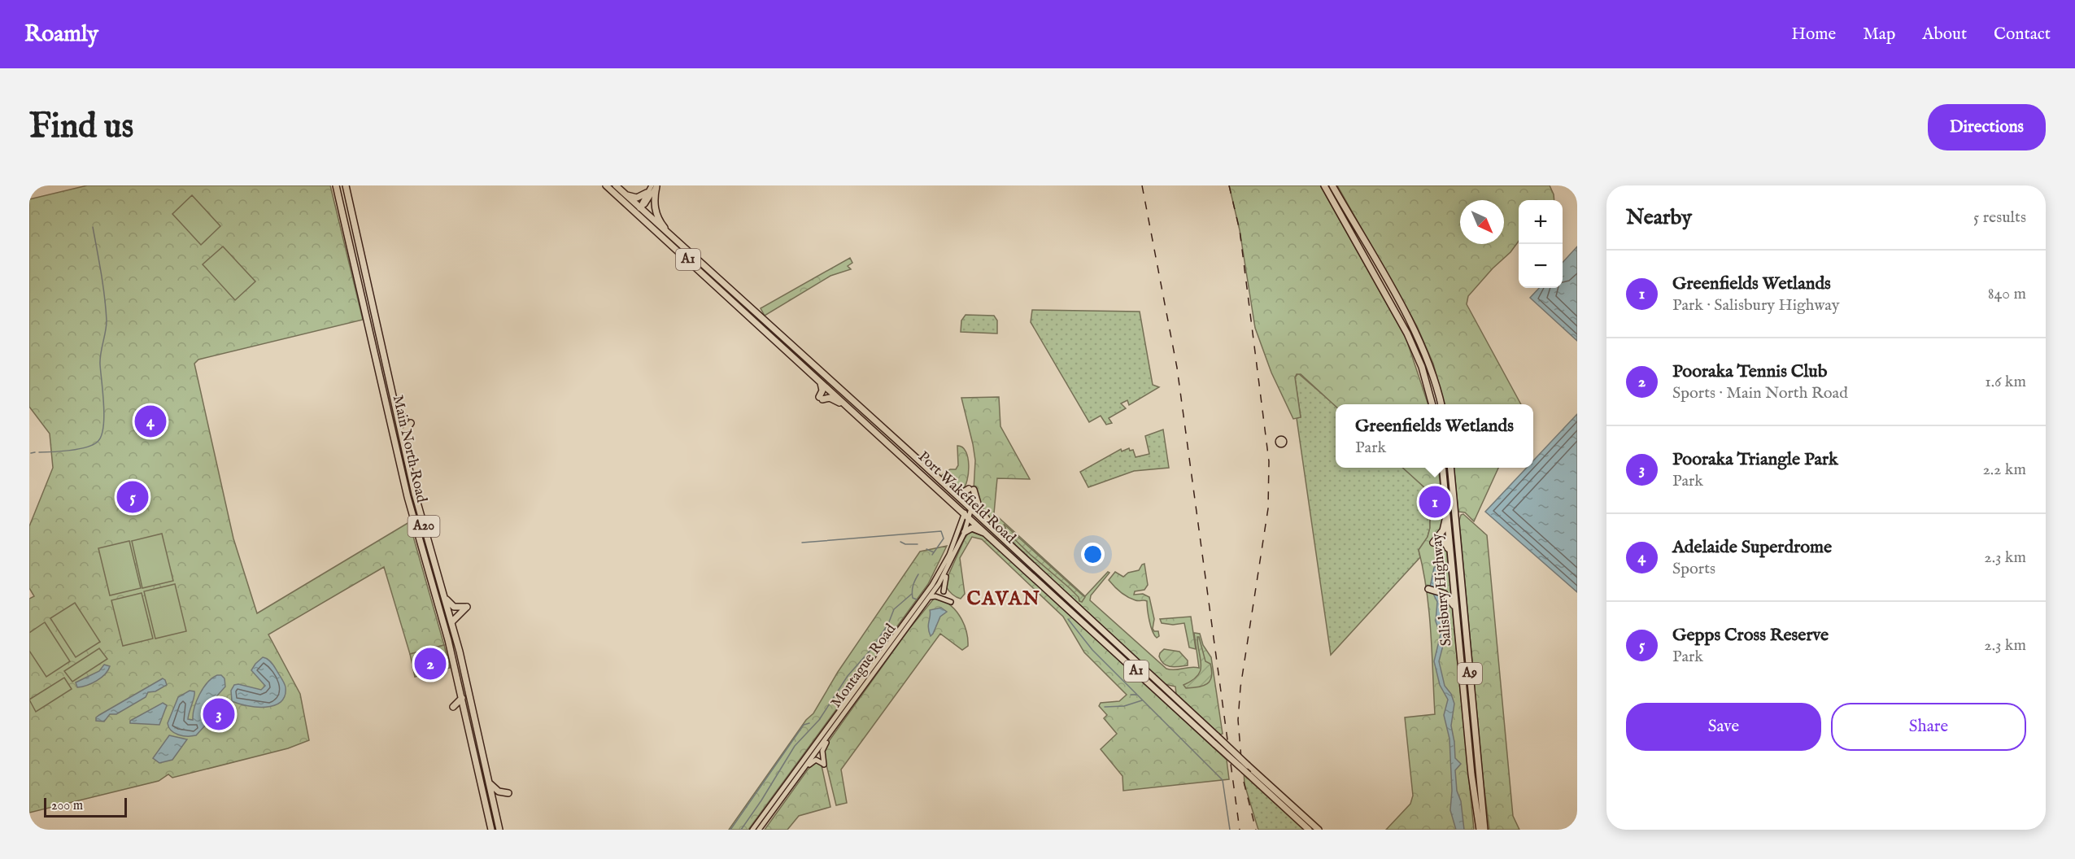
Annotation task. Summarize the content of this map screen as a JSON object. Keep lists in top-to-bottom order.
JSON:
{
  "streets": {
    "highway": [
      "A1",
      "Main North Road",
      "Port Wakefield Road",
      "A20",
      "Salisbury Highway",
      "A9"
    ],
    "main road": ["Montague Road"]
  },
  "crossings": [
    ["Port Wakefield Road", "Montague Road"]
  ],
  "districts": ["CAVAN"],
  "scale_bar": "200 m",
  "north": "bottom right",
  "page": {
    "header": "Roamly",
    "nav": [
      "Home",
      "Map",
      "About",
      "Contact"
    ],
    "buttons": [
      "Directions",
      ["Save", "Share"]
    ],
    "title": "Find us",
    "heading": ["Nearby", "5 results"],
    "map_buttons": ["+", "−"],
    "list": [
      {
        "mark": "1",
        "name": "Greenfields Wetlands",
        "note": "Park · Salisbury Highway",
        "value": "840 m"
      },
      {
        "mark": "2",
        "name": "Pooraka Tennis Club",
        "note": "Sports · Main North Road",
        "value": "1.6 km"
      },
      {
        "mark": "3",
        "name": "Pooraka Triangle Park",
        "note": "Park",
        "value": "2.2 km"
      },
      {
        "mark": "4",
        "name": "Adelaide Superdrome",
        "note": "Sports",
        "value": "2.3 km"
      },
      {
        "mark": "5",
        "name": "Gepps Cross Reserve",
        "note": "Park",
        "value": "2.3 km"
      }
    ],
    "pins": [
      "4",
      "5",
      "1",
      "2",
      "3"
    ],
    "popup": ["Greenfields Wetlands", "Park"],
    "scale": "200 m"
  }
}
